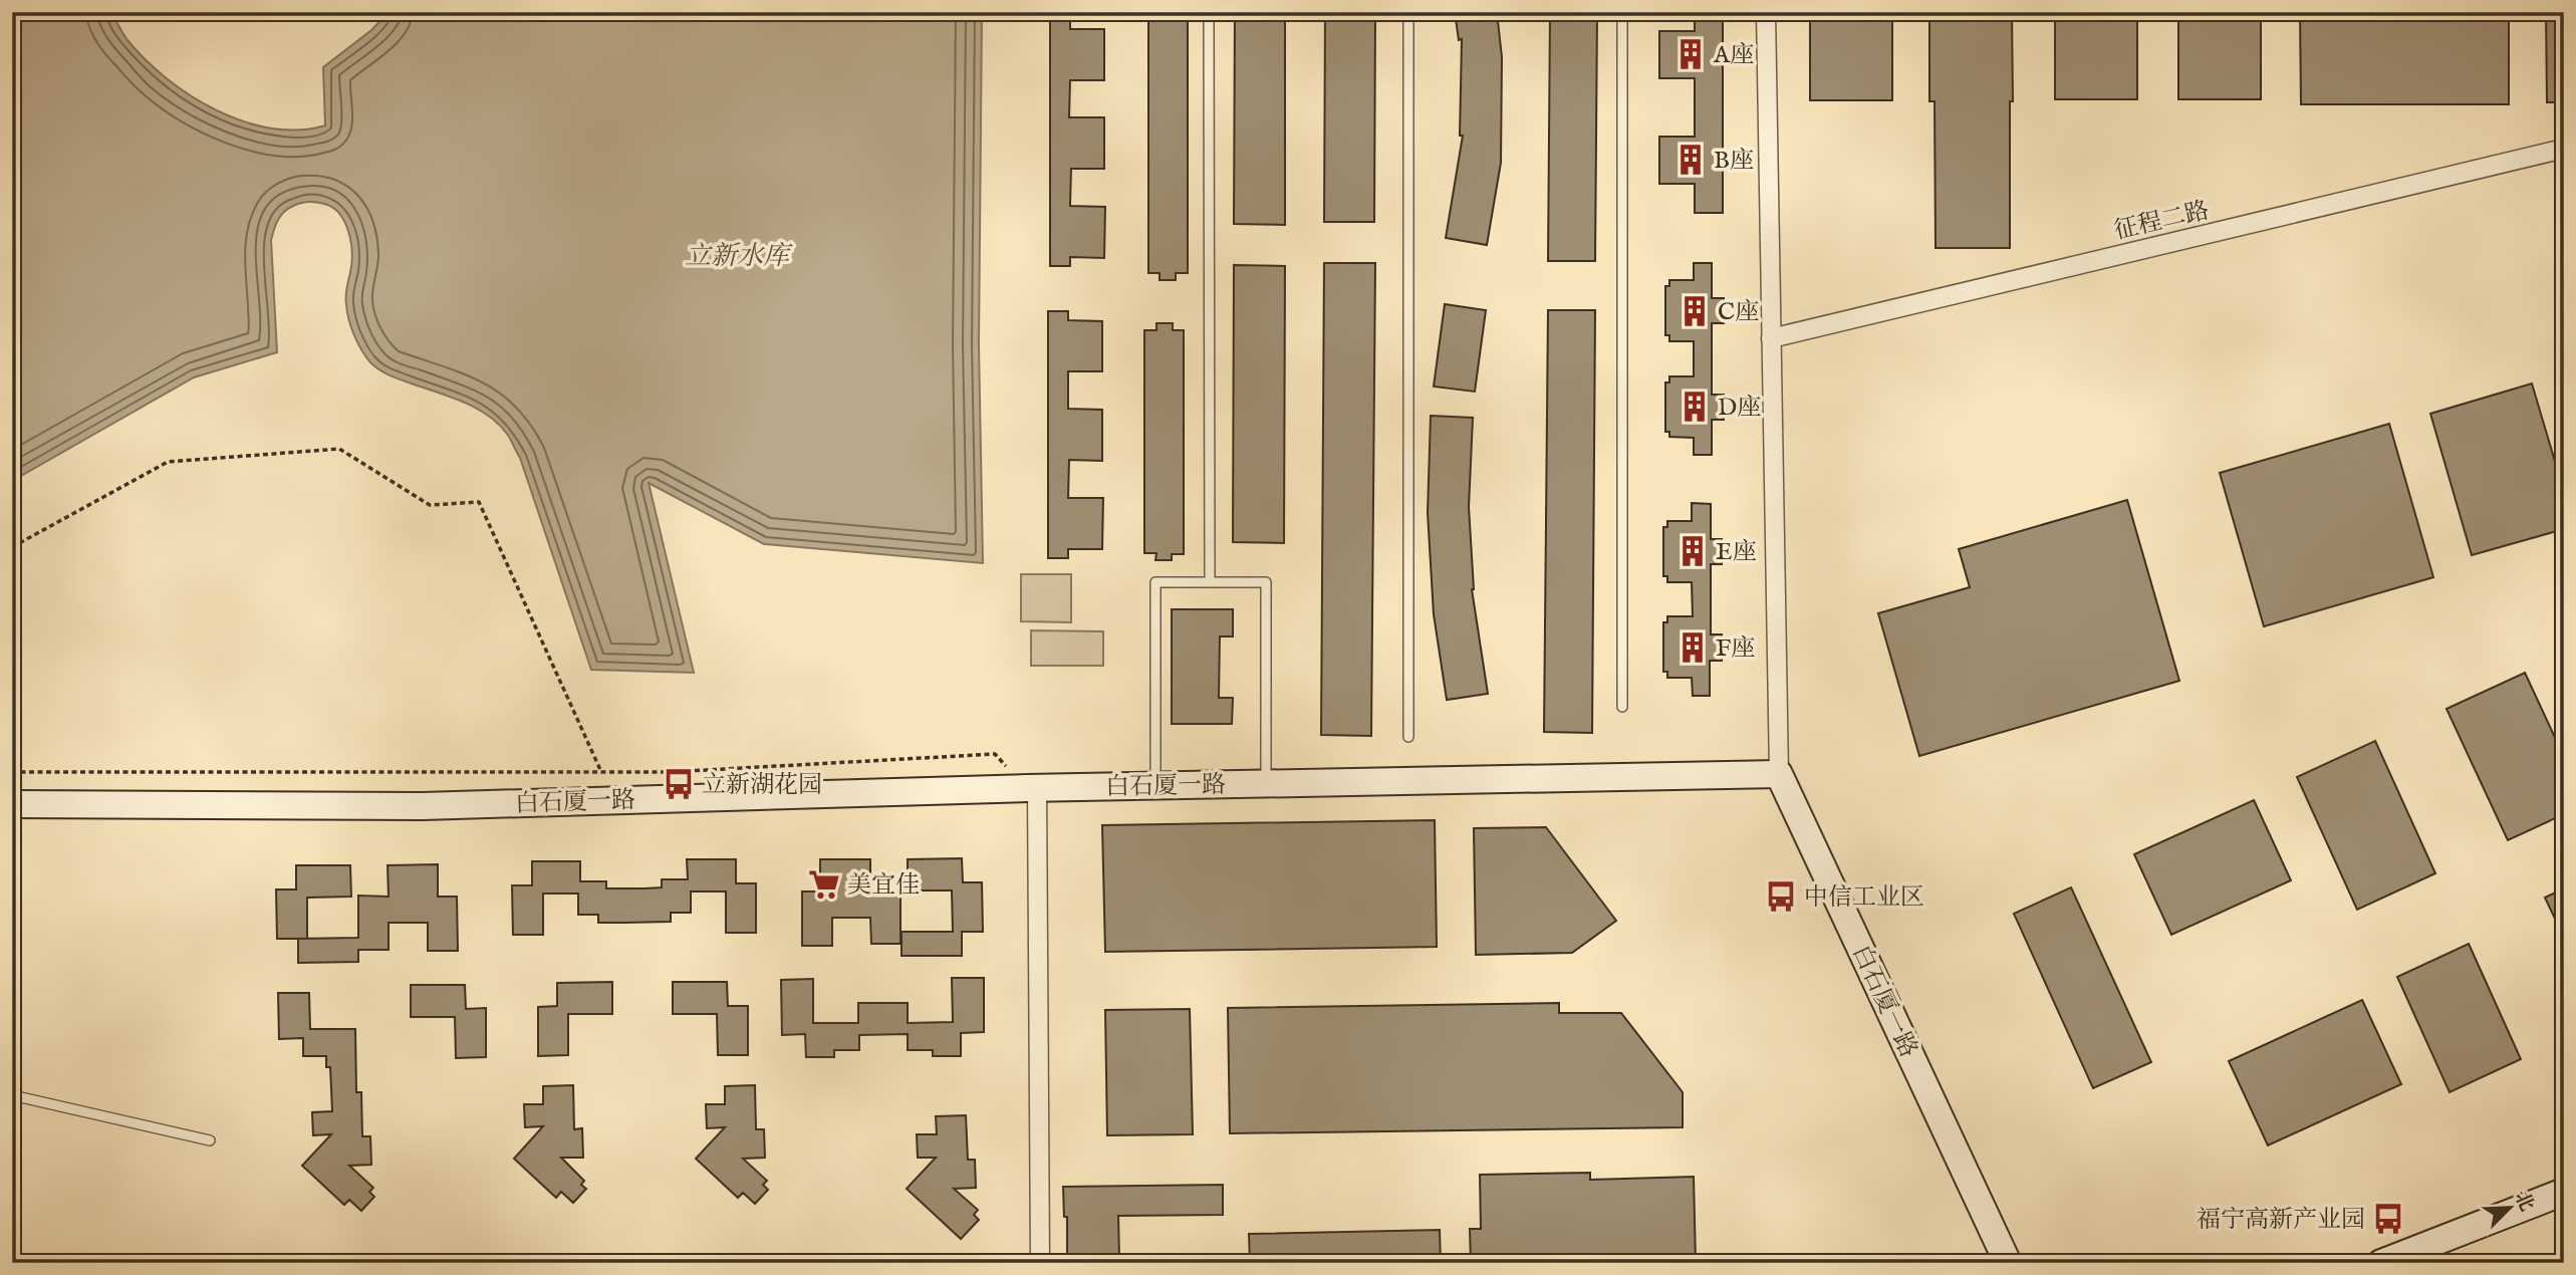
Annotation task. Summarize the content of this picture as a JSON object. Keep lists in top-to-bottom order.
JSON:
{
  "streets": {
    "street": ["征程二路", "白石厦一路"]
  },
  "water": ["立新水库"],
  "places": {
    "building": [
      "A座",
      "B座",
      "C座",
      "D座",
      "E座",
      "F座"
    ],
    "bus stop": ["立新湖花园", "中信工业区", "福宁高新产业园"],
    "supermarket": ["美宜佳"]
  },
  "north": "top right"
}
